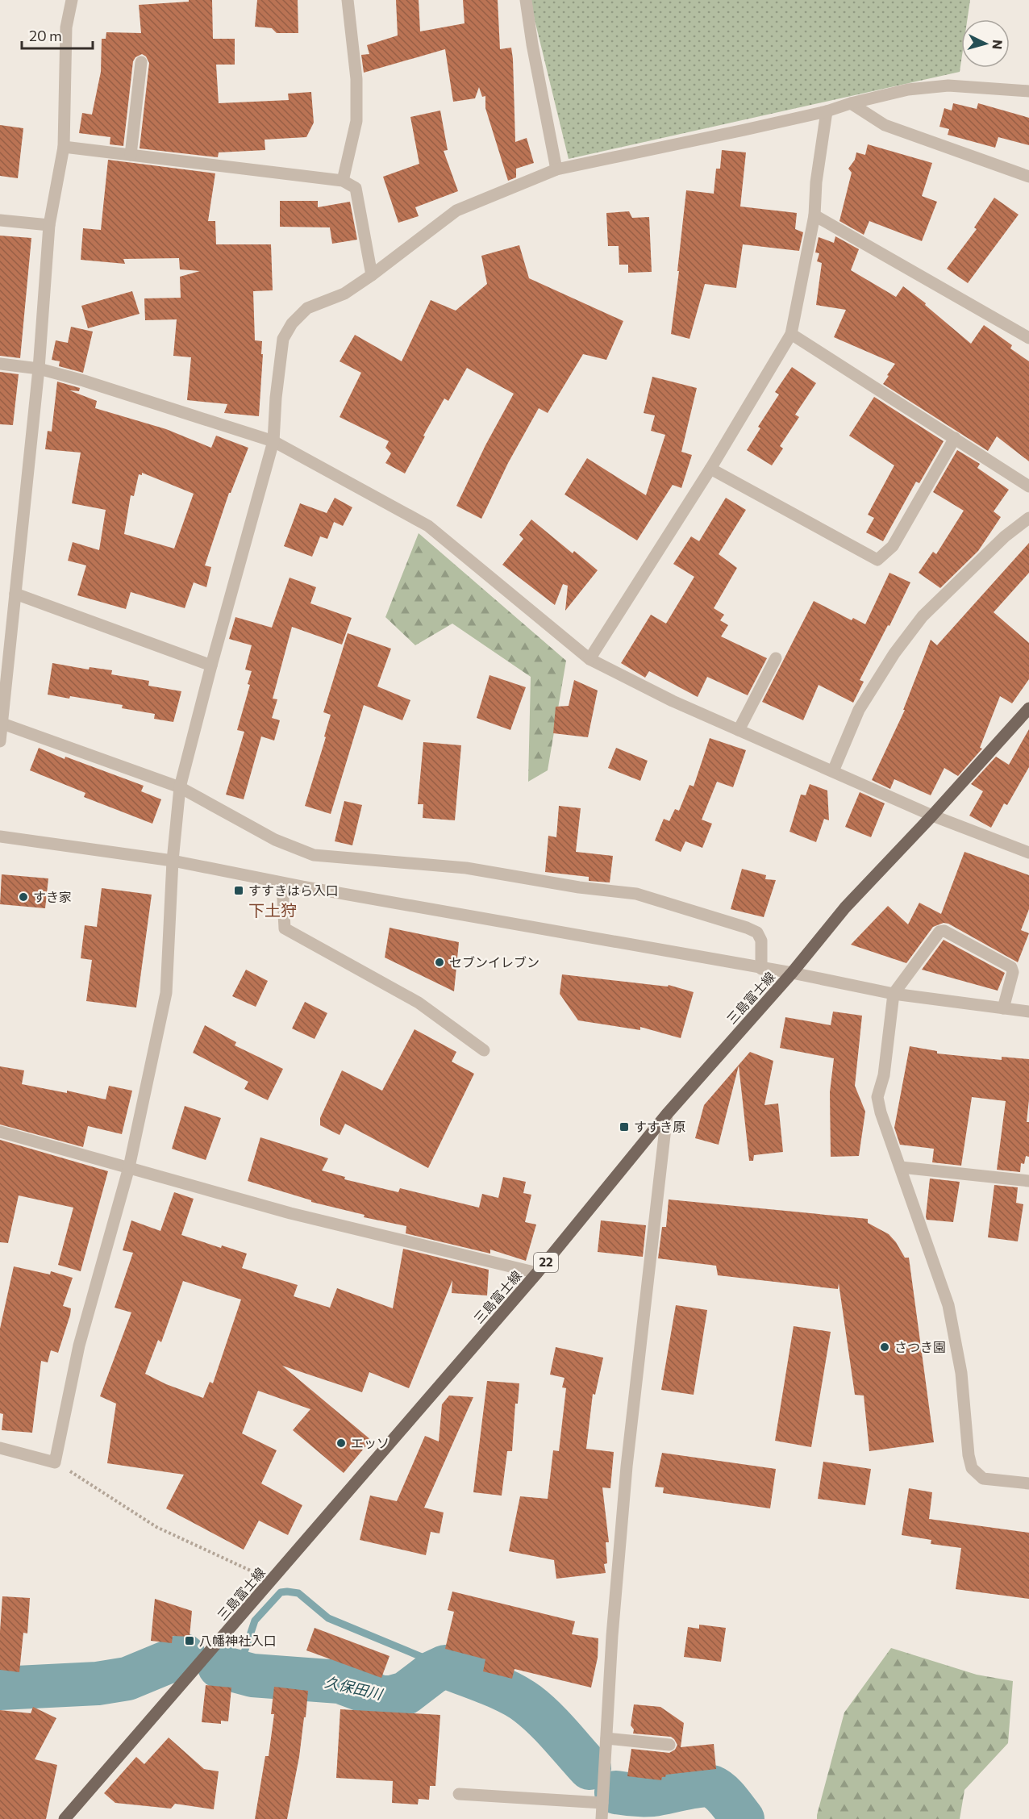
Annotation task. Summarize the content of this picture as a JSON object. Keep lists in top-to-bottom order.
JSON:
{
  "streets": {
    "main road": ["三島富士線", "22"]
  },
  "districts": ["下土狩"],
  "water": ["久保田川"],
  "places": {
    "transit": ["すすきはら入口", "すすき原", "八幡神社入口"],
    "other": [
      "すき家",
      "セブンイレブン",
      "さつき園",
      "エッソ"
    ]
  },
  "scale_bar": "20 m",
  "north": "right"
}
